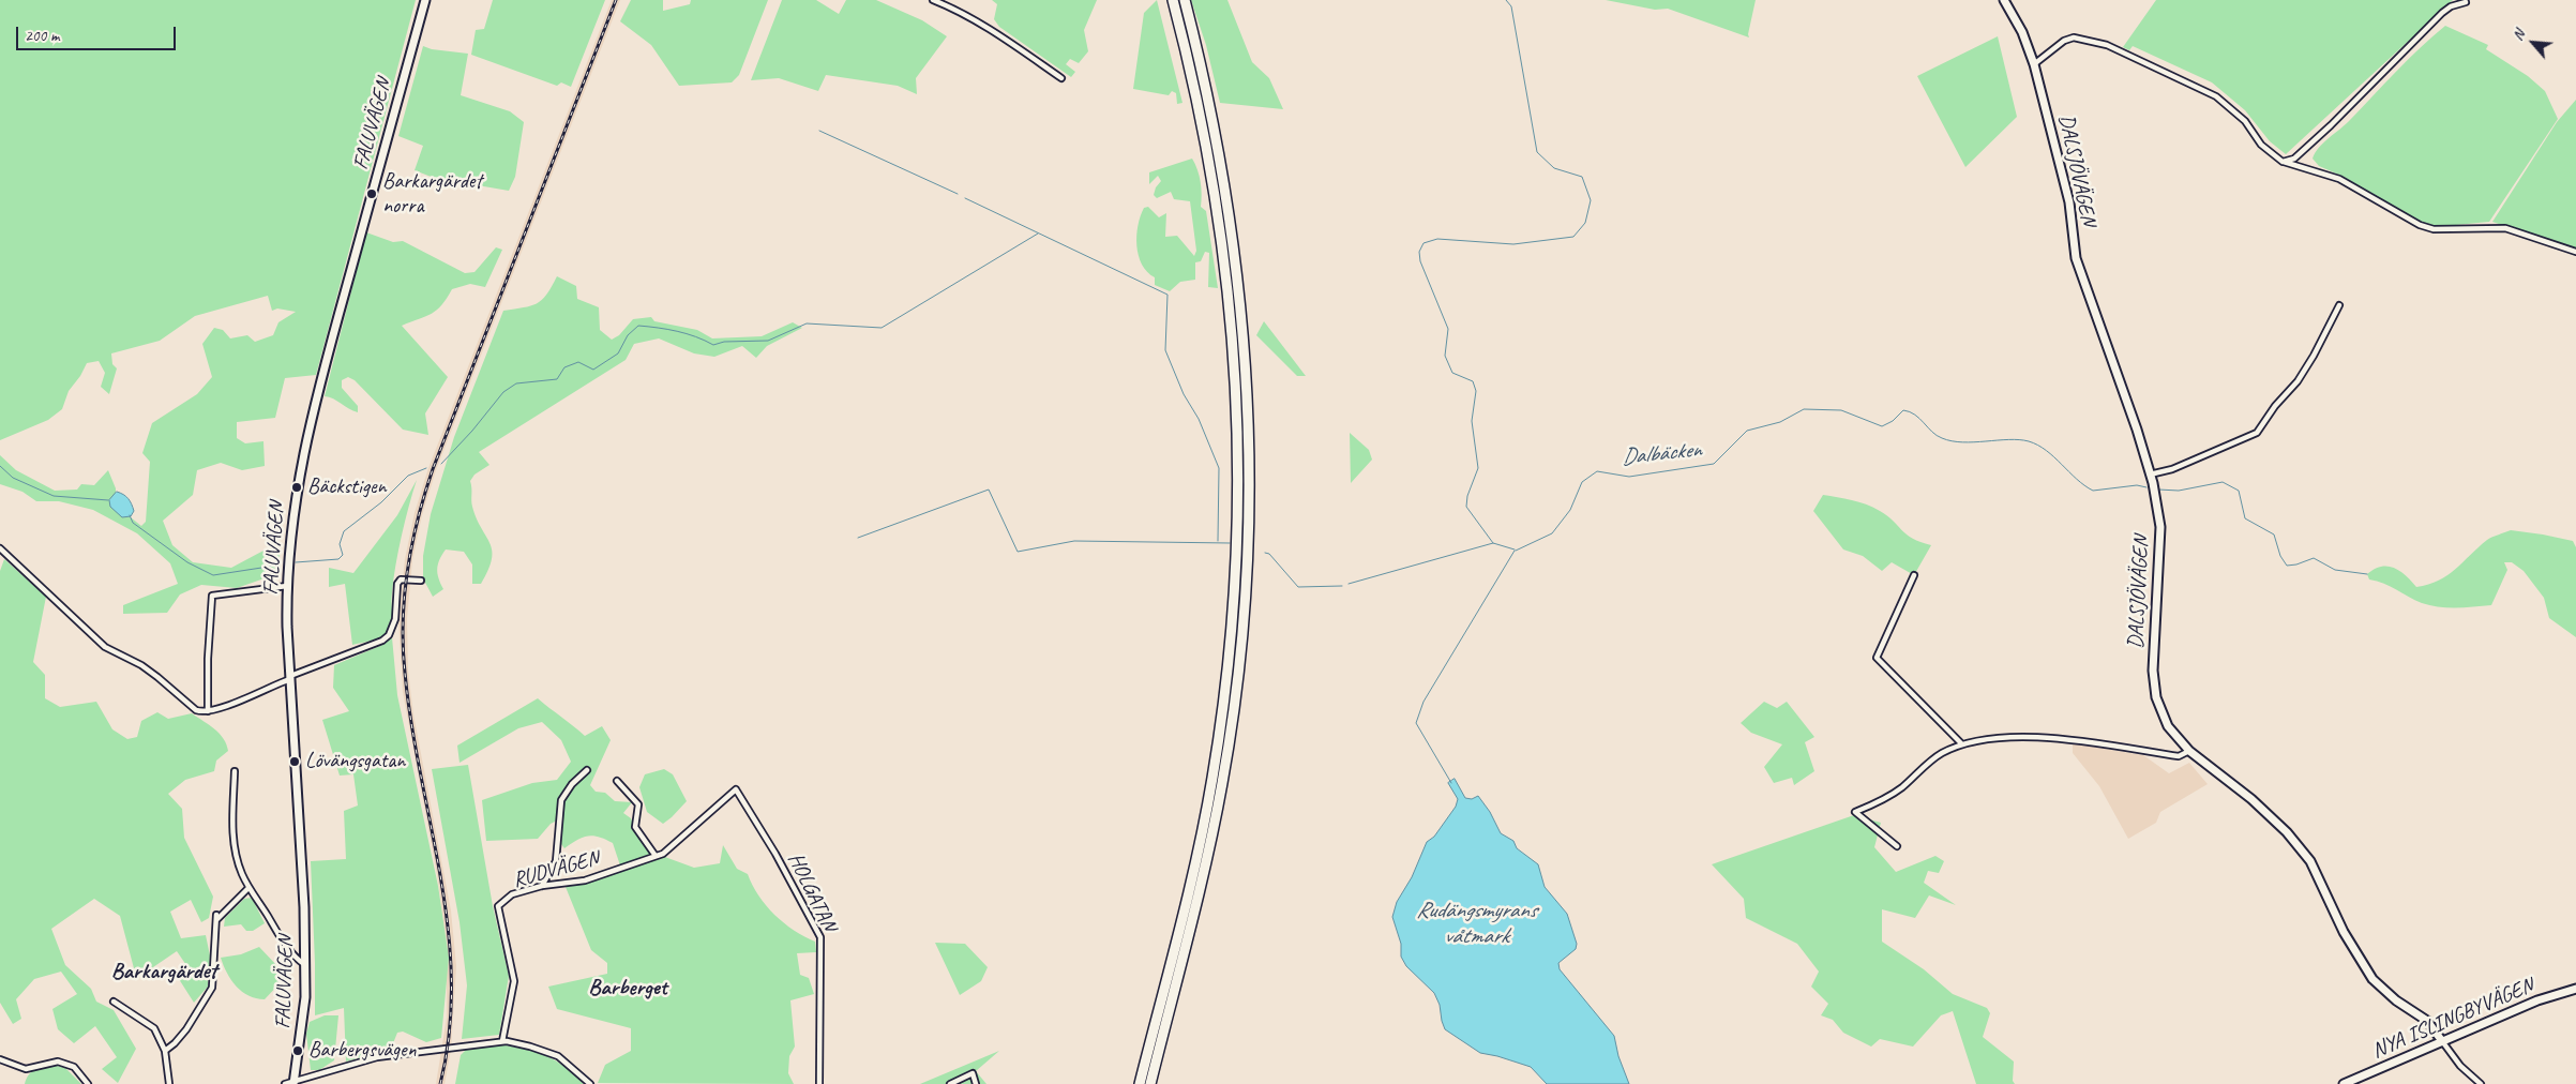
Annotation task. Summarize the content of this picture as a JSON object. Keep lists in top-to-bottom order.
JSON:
{
  "streets": {
    "street": [
      "FALUVÄGEN",
      "DALSJÖVÄGEN",
      "RUDVÄGEN",
      "HOLGATAN",
      "NYA ISLINGBYVÄGEN"
    ]
  },
  "crossings": [
    ["DALSJÖVÄGEN", "NYA ISLINGBYVÄGEN"],
    ["RUDVÄGEN", "HOLGATAN"]
  ],
  "districts": ["Barkargärdet", "Barberget"],
  "water": ["Dalbäcken", "Rudängsmyrans våtmark"],
  "places": [
    "Barkargärdet norra",
    "Bäckstigen",
    "Lövängsgatan",
    "Barbergsvägen"
  ],
  "scale_bar": "200 m",
  "north": "top left"
}
